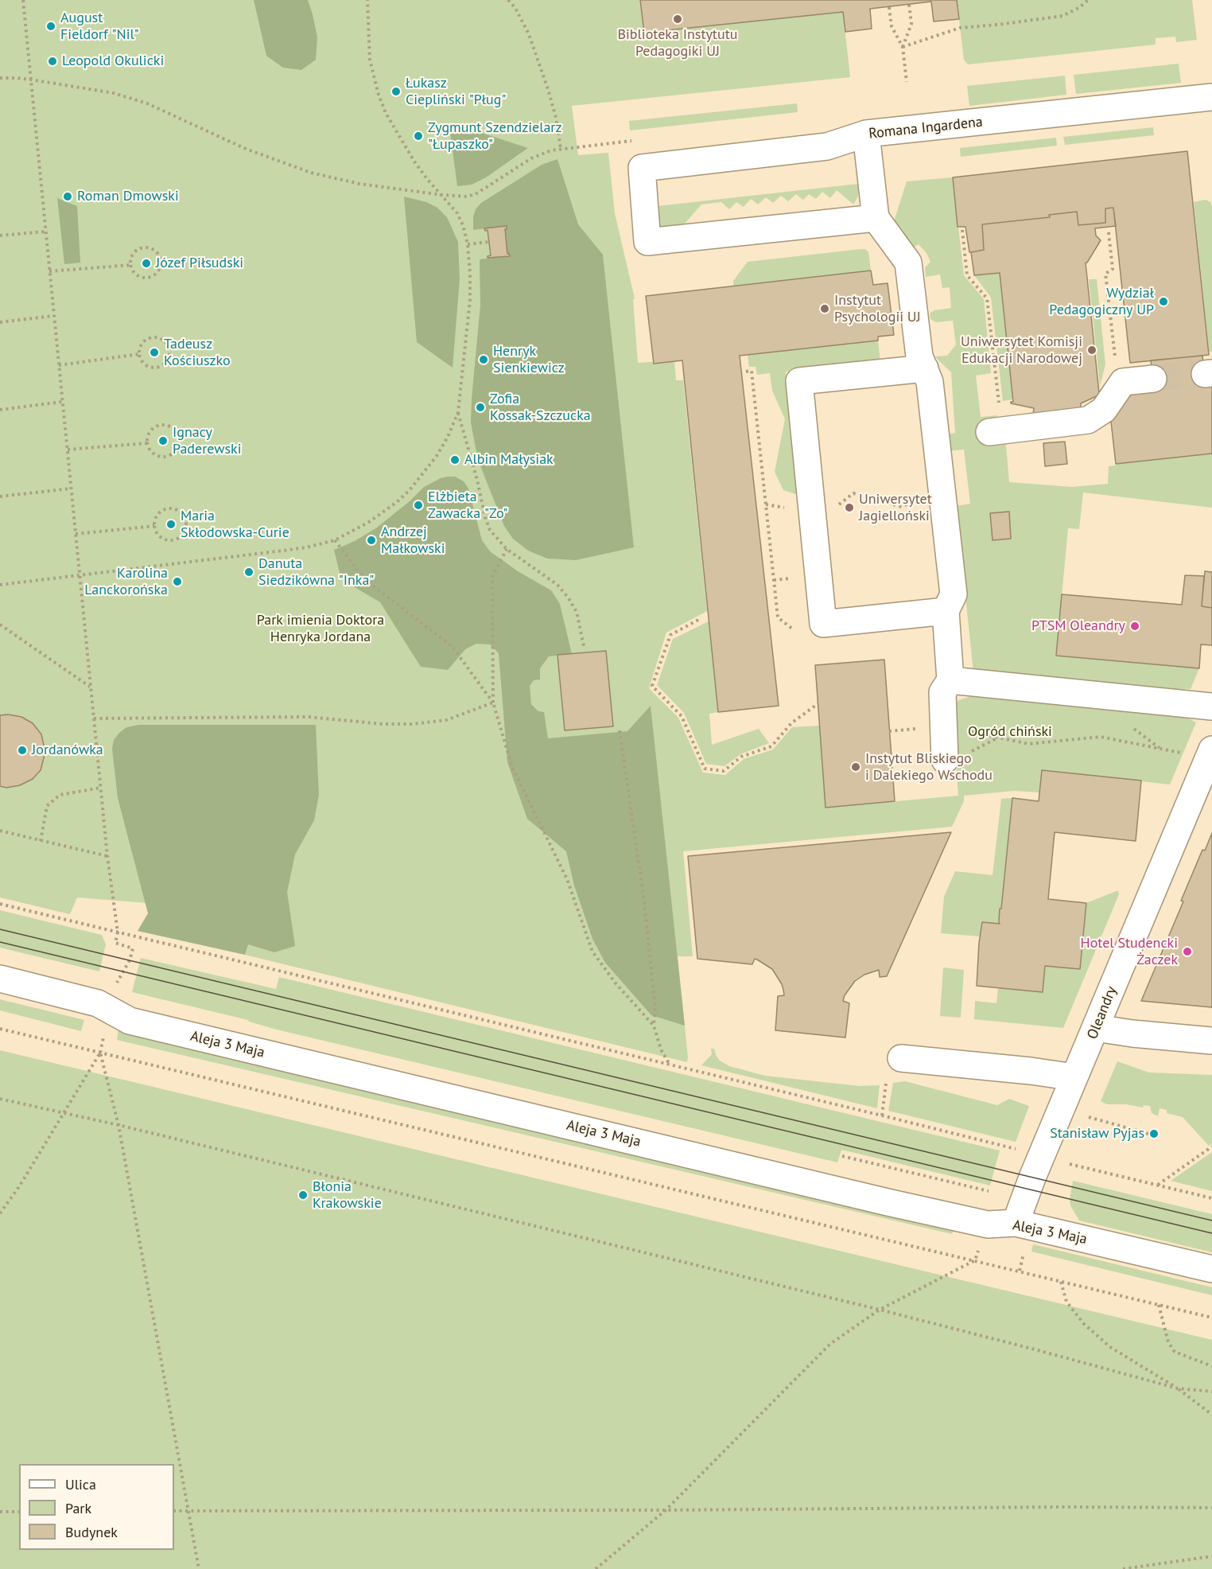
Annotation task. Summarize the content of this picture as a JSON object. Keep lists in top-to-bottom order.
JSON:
{
  "streets": {
    "street": ["Romana Ingardena", "Oleandry", "Aleja 3 Maja"]
  },
  "crossings": [
    ["Oleandry", "Aleja 3 Maja"]
  ],
  "parks": ["Park imienia Doktora Henryka Jordana", "Ogród chiński"],
  "places": [
    "Biblioteka Instytutu Pedagogiki UJ",
    "August Fieldorf \"Nil\"",
    "Leopold Okulicki",
    "Łukasz Ciepliński \"Pług\"",
    "Zygmunt Szendzielarz \"Łupaszko\"",
    "Roman Dmowski",
    "Józef Piłsudski",
    "Wydział Pedagogiczny UP",
    "Instytut Psychologii UJ",
    "Uniwersytet Komisji Edukacji Narodowej",
    "Tadeusz Kościuszko",
    "Henryk Sienkiewicz",
    "Zofia Kossak-Szczucka",
    "Ignacy Paderewski",
    "Albin Małysiak",
    "Elżbieta Zawacka \"Zo\"",
    "Uniwersytet Jagielloński",
    "Maria Skłodowska-Curie",
    "Andrzej Małkowski",
    "Danuta Siedzikówna \"Inka\"",
    "Karolina Lanckorońska",
    "PTSM Oleandry",
    "Jordanówka",
    "Instytut Bliskiego i Dalekiego Wschodu",
    "Hotel Studencki Żaczek",
    "Stanisław Pyjas",
    "Błonia Krakowskie"
  ],
  "legend": ["Ulica", "Park", "Budynek"]
}
